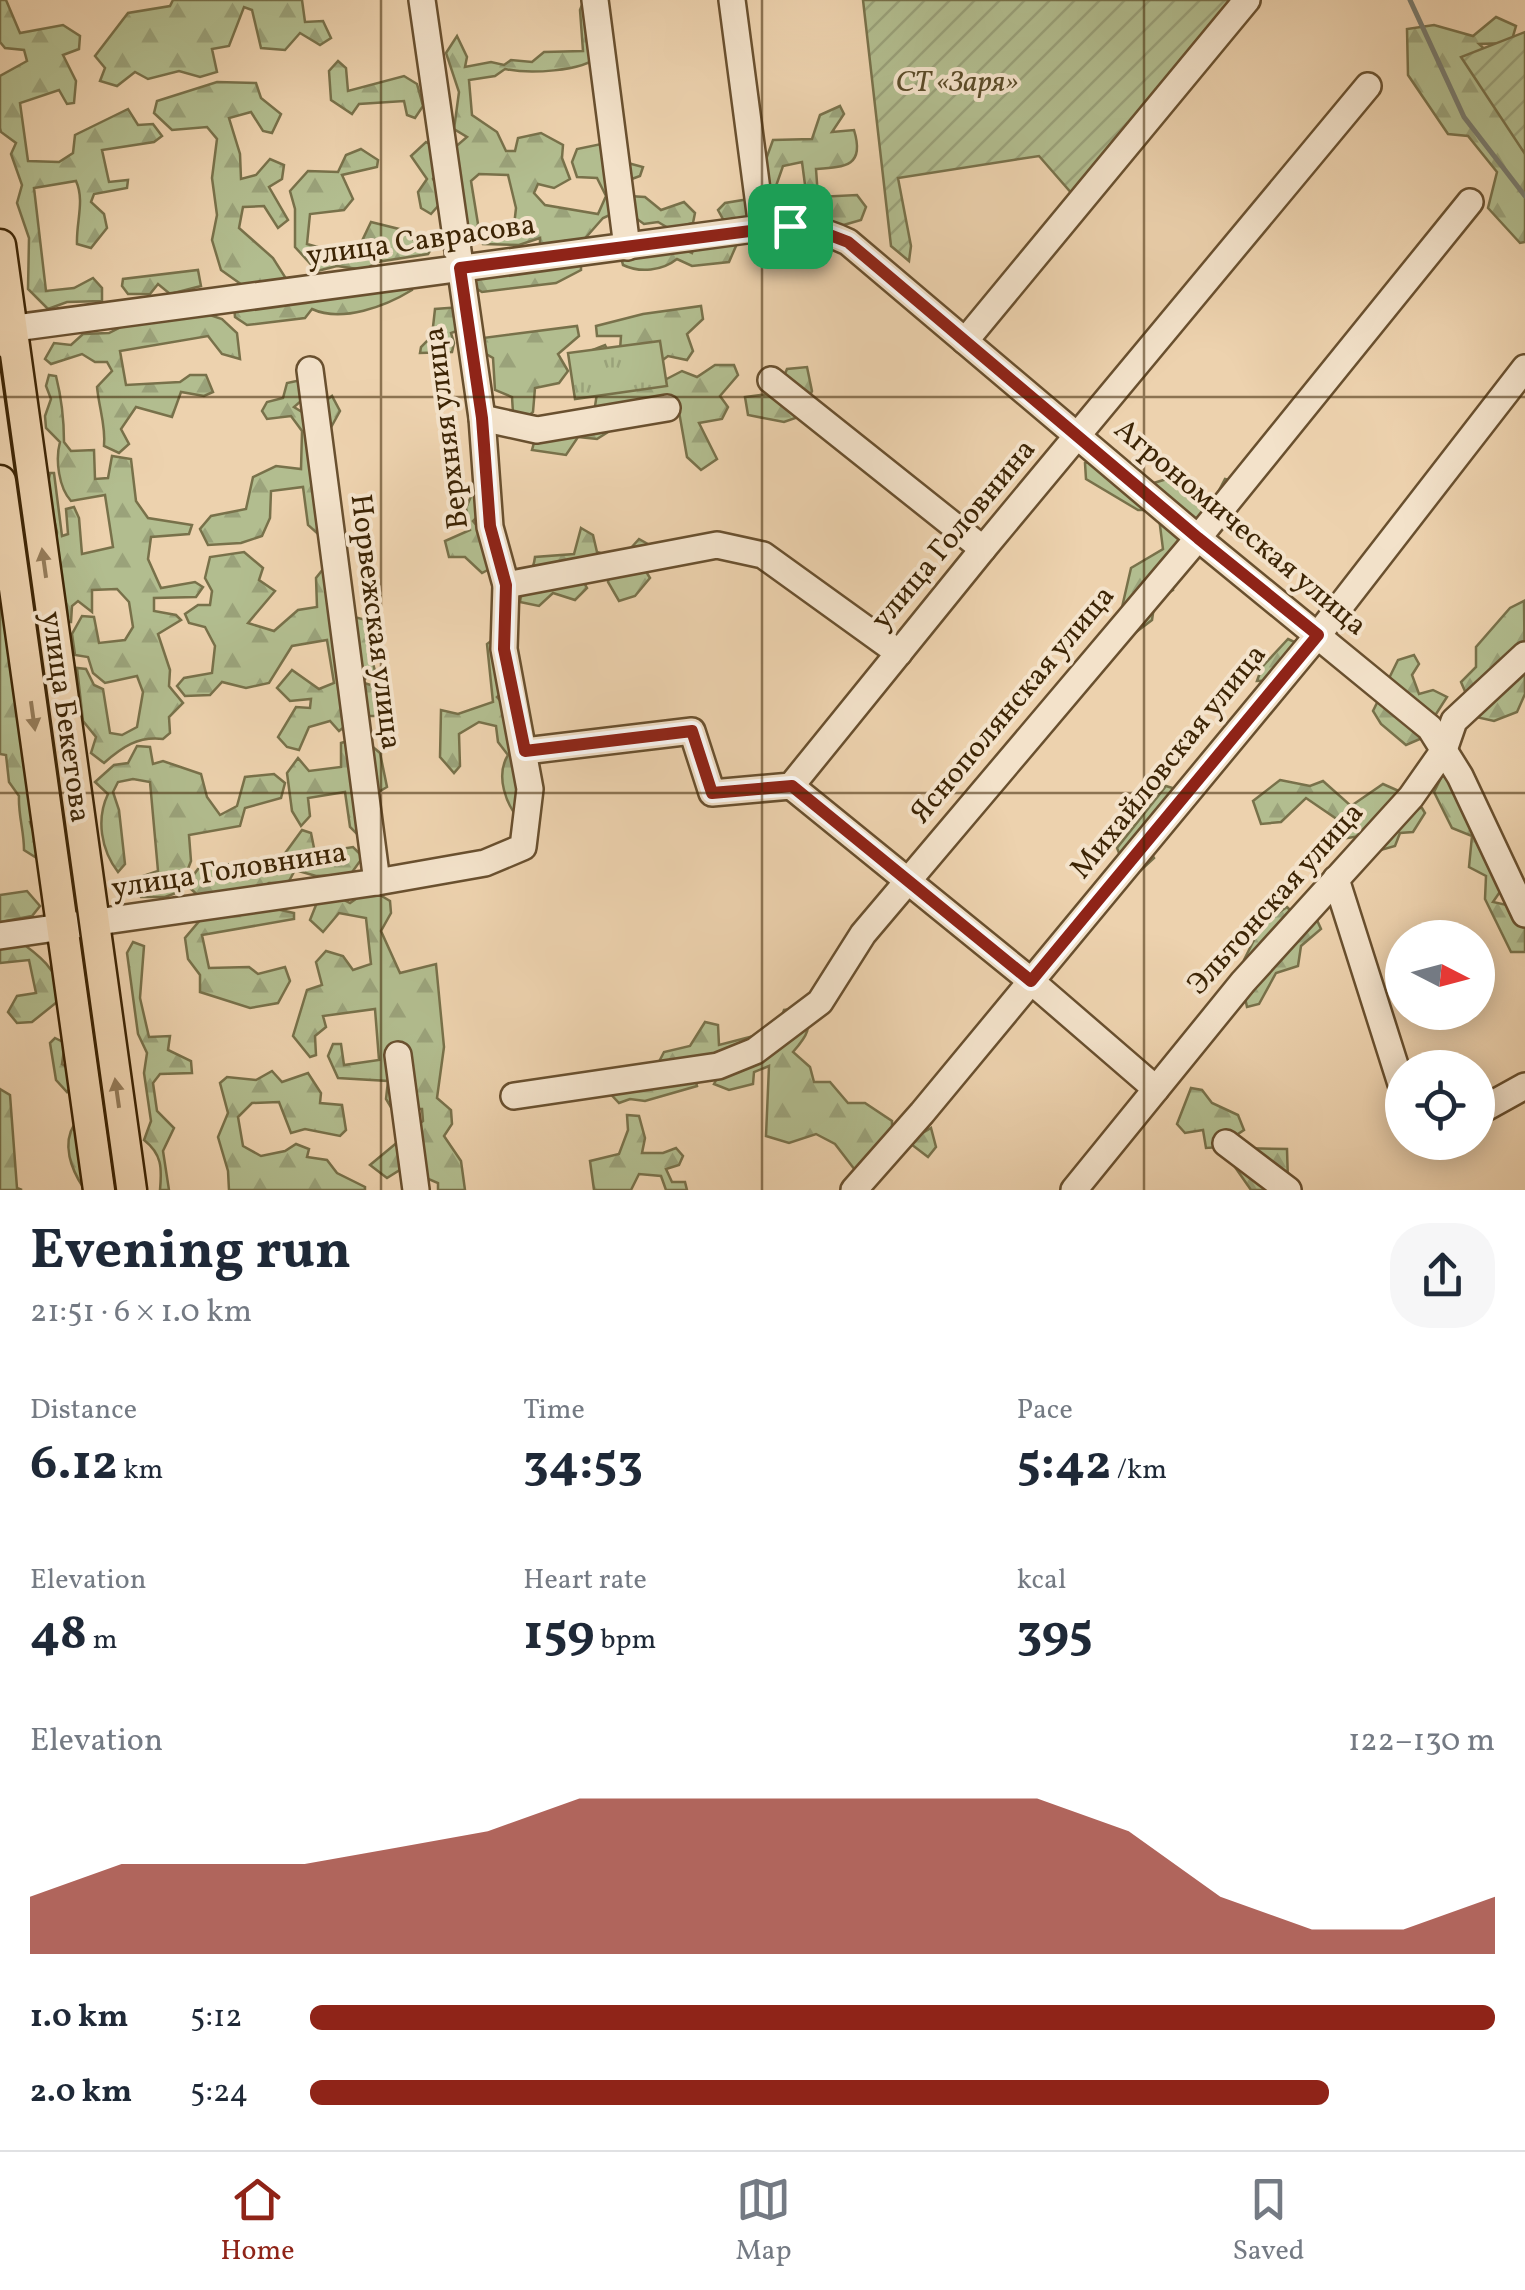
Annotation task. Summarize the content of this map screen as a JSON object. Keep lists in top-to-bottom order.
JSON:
{
  "streets": {
    "main road": ["улица Бекетова"],
    "street": [
      "улица Саврасова",
      "Верхняя улица",
      "Агрономическая улица",
      "улица Головнина",
      "Норвежская улица",
      "Яснополянская улица",
      "Михайловская улица",
      "Эльтонская улица"
    ]
  },
  "crossings": [
    ["улица Саврасова", "Верхняя улица"],
    ["улица Саврасова", "Агрономическая улица"],
    ["улица Саврасова", "улица Бекетова"],
    ["Верхняя улица", "улица Головнина"],
    ["Агрономическая улица", "улица Головнина"],
    ["Агрономическая улица", "Яснополянская улица"],
    ["Агрономическая улица", "Михайловская улица"],
    ["Агрономическая улица", "Эльтонская улица"],
    ["улица Головнина", "Норвежская улица"],
    ["улица Головнина", "улица Бекетова"]
  ],
  "parks": ["СТ «Заря»"],
  "north": "right",
  "page": {
    "heading": ["Evening run", "21:51 · 6 × 1.0 km"],
    "stats": [
      ["Distance", "6.12 km"],
      ["Time", "34:53"],
      ["Pace", "5:42 /km"],
      ["Elevation", "48 m"],
      ["Heart rate", "159 bpm"],
      ["kcal", "395"]
    ],
    "chart": ["Elevation", "122–130 m"],
    "list": [
      {
        "name": "1.0 km",
        "note": "5:12"
      },
      {
        "name": "2.0 km",
        "note": "5:24"
      }
    ],
    "tabs": ["Home", "Map", "Saved"]
  }
}
